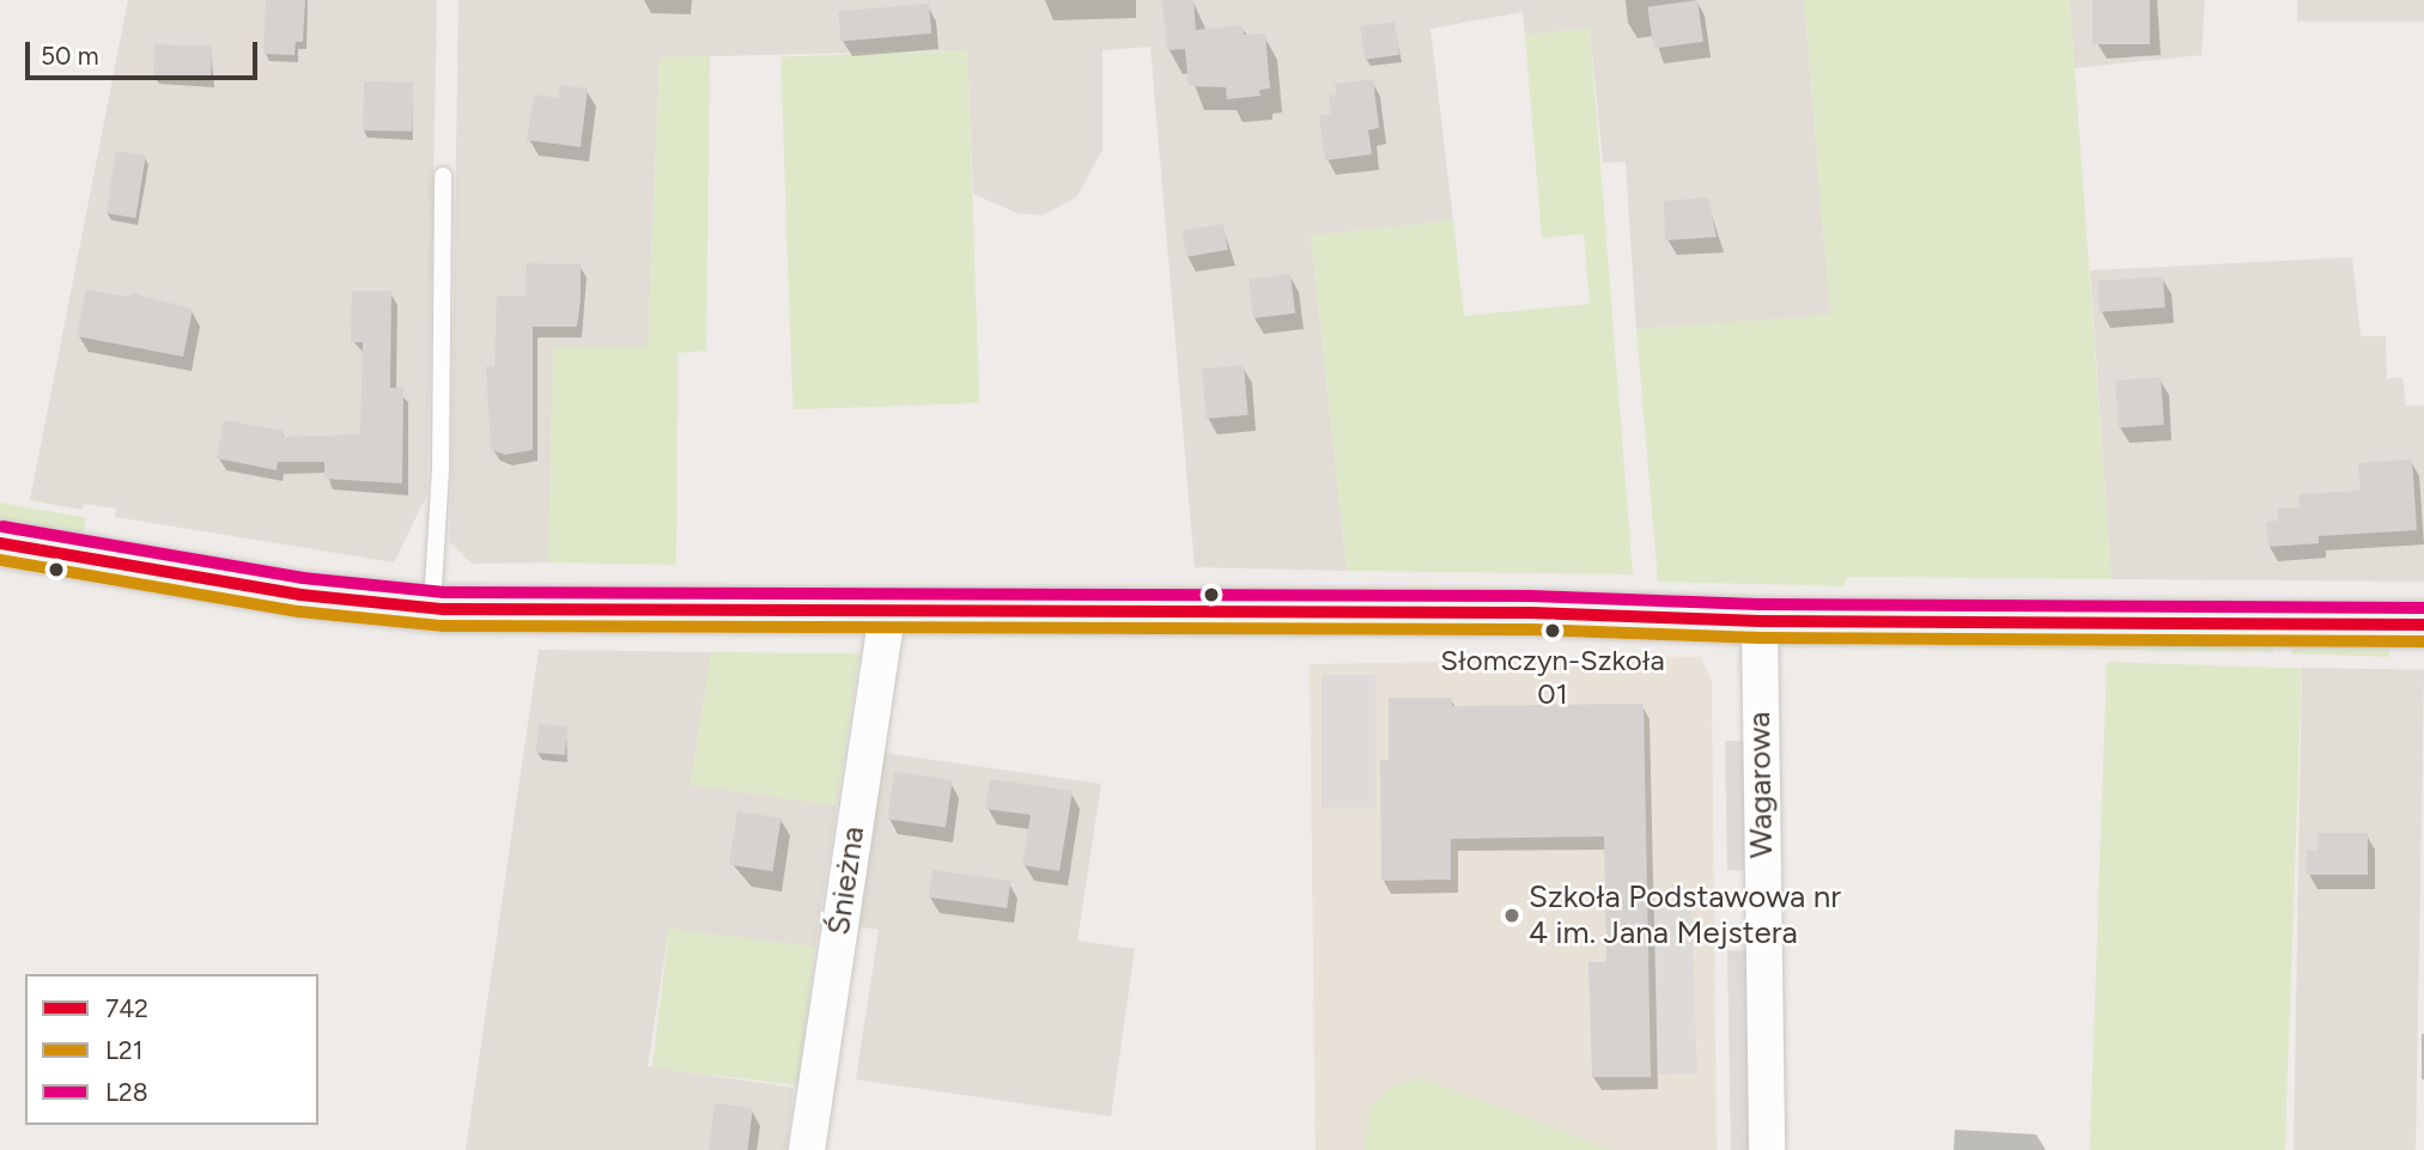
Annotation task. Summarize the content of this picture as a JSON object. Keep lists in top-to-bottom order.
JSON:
{
  "streets": {
    "street": ["Wagarowa", "Śnieżna"]
  },
  "places": ["Słomczyn-Szkoła 01", "Szkoła Podstawowa nr 4 im. Jana Mejstera"],
  "lines": ["transit line L28", "transit line 742", "transit line L21"],
  "legend": ["742", "L21", "L28"],
  "scale_bar": "50 m"
}
